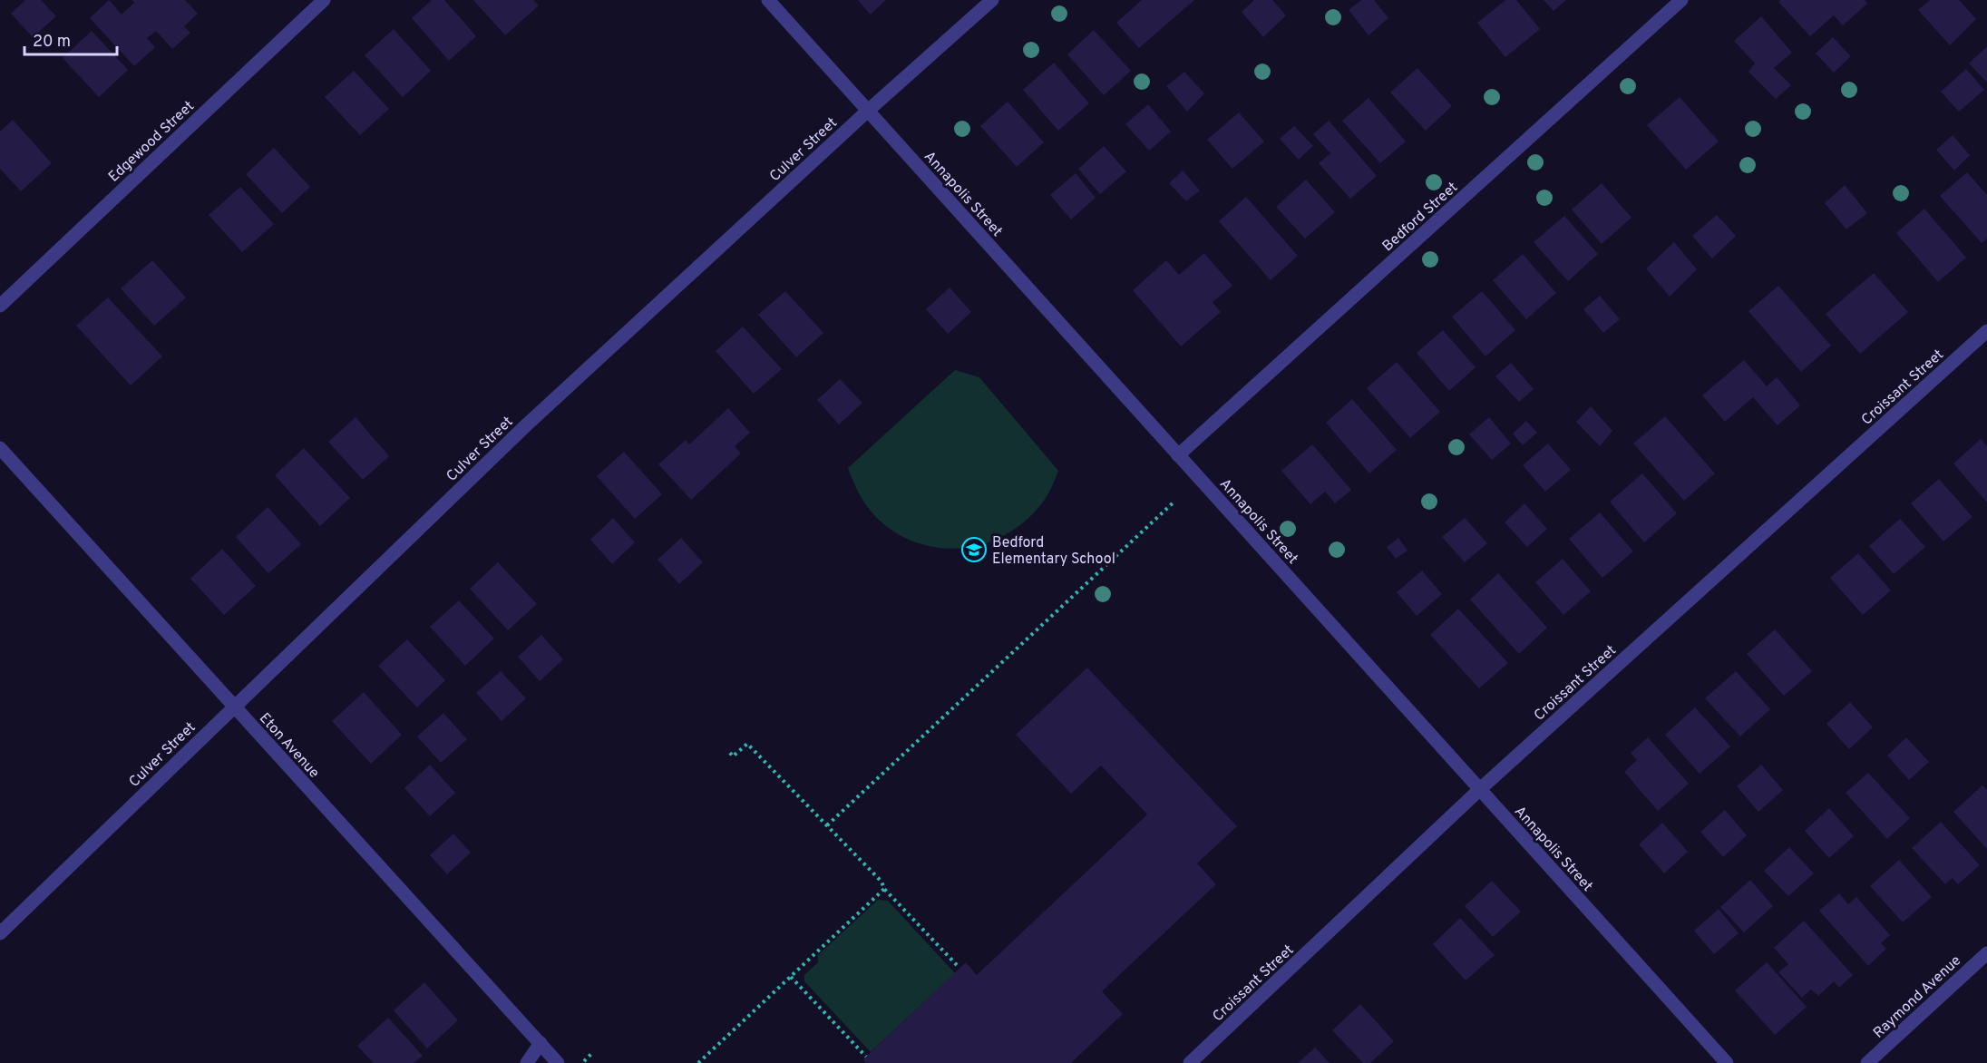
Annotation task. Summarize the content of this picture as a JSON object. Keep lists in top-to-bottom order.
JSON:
{
  "streets": {
    "street": [
      "Edgewood Street",
      "Culver Street",
      "Annapolis Street",
      "Bedford Street",
      "Croissant Street",
      "Eton Avenue",
      "Raymond Avenue"
    ]
  },
  "crossings": [
    ["Culver Street", "Annapolis Street"],
    ["Culver Street", "Eton Avenue"],
    ["Annapolis Street", "Bedford Street"],
    ["Annapolis Street", "Croissant Street"]
  ],
  "places": {
    "school or university": ["Bedford Elementary School"]
  },
  "scale_bar": "20 m"
}
